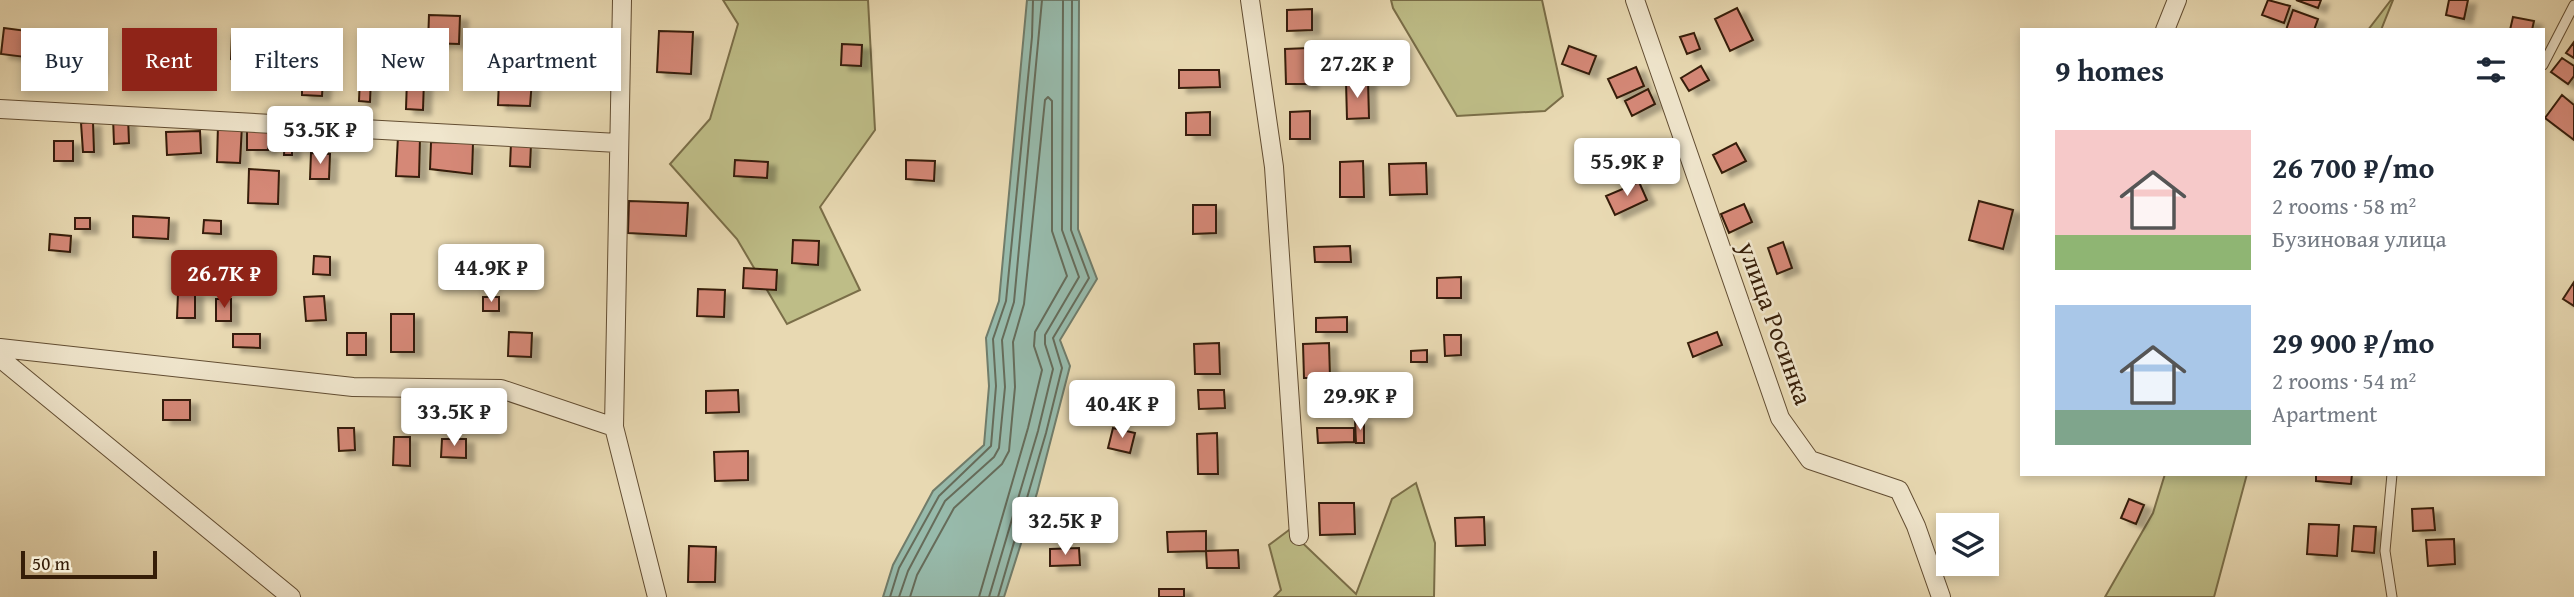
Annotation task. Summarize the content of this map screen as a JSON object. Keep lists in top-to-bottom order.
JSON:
{
  "streets": {
    "street": ["улица Росинка"]
  },
  "scale_bar": "50 m",
  "page": {
    "chip": [
      "Buy",
      "Rent",
      "Filters",
      "New",
      "Apartment"
    ],
    "heading": "9 homes",
    "price": [
      "27.2K ₽",
      "53.5K ₽",
      "55.9K ₽",
      "44.9K ₽",
      "26.7K ₽",
      "29.9K ₽",
      "40.4K ₽",
      "33.5K ₽",
      "32.5K ₽"
    ],
    "list": [
      {
        "name": "26 700 ₽/mo",
        "note": "2 rooms · 58 m² · Бузиновая улица"
      },
      {
        "name": "29 900 ₽/mo",
        "note": "2 rooms · 54 m² · Apartment"
      }
    ],
    "scale": "50 m"
  }
}
